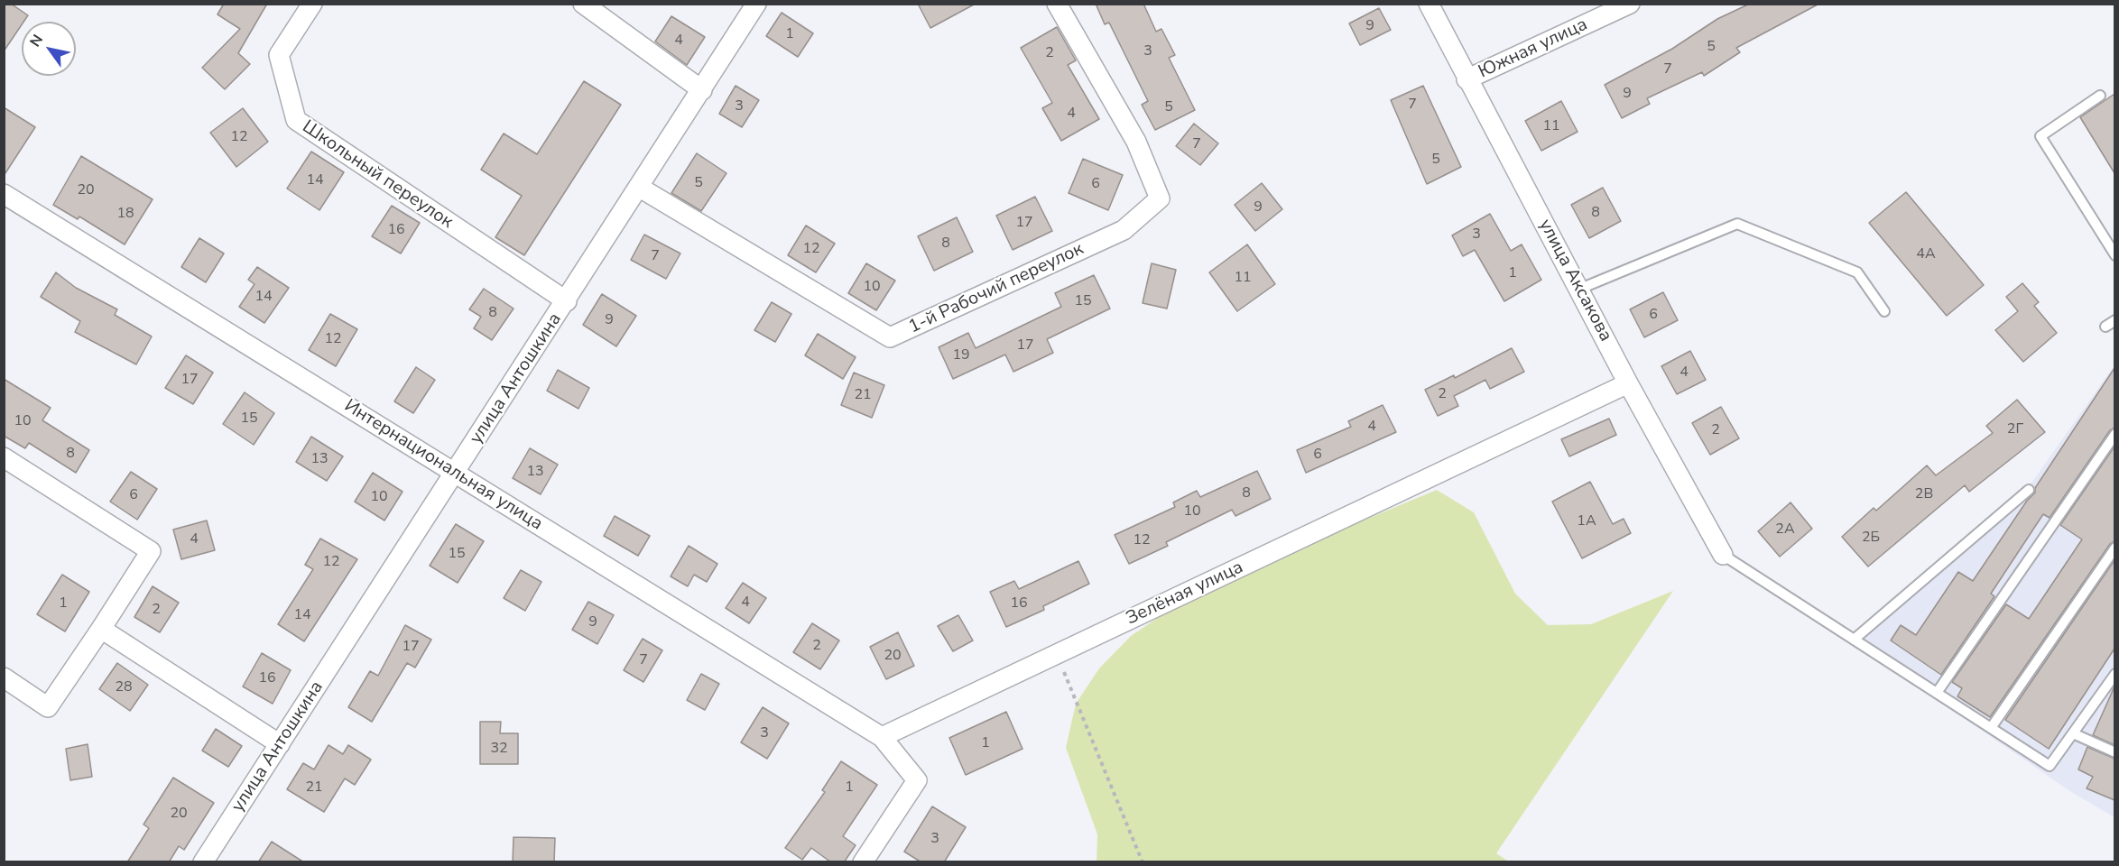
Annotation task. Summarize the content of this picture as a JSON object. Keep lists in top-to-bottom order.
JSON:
{
  "streets": {
    "street": [
      "Южная улица",
      "Школьный переулок",
      "улица Аксакова",
      "1-й Рабочий переулок",
      "улица Антошкина",
      "Интернациональная улица",
      "Зелёная улица"
    ]
  },
  "crossings": [
    ["Южная улица", "улица Аксакова"],
    ["Школьный переулок", "улица Антошкина"],
    ["улица Аксакова", "Зелёная улица"],
    ["1-й Рабочий переулок", "улица Антошкина"],
    ["улица Антошкина", "Интернациональная улица"],
    ["Интернациональная улица", "Зелёная улица"]
  ],
  "house_numbers": [
    "9",
    "1",
    "4",
    "5",
    "3",
    "2",
    "7",
    "9",
    "7",
    "3",
    "5",
    "4",
    "11",
    "12",
    "7",
    "5",
    "14",
    "5",
    "6",
    "20",
    "9",
    "8",
    "18",
    "17",
    "16",
    "3",
    "8",
    "12",
    "4А",
    "7",
    "1",
    "11",
    "10",
    "14",
    "15",
    "8",
    "6",
    "9",
    "12",
    "17",
    "19",
    "4",
    "17",
    "2",
    "21",
    "15",
    "10",
    "4",
    "2Г",
    "2",
    "8",
    "6",
    "13",
    "13",
    "8",
    "2В",
    "6",
    "10",
    "10",
    "1А",
    "2А",
    "2Б",
    "4",
    "12",
    "15",
    "12",
    "4",
    "1",
    "16",
    "2",
    "14",
    "9",
    "2",
    "17",
    "20",
    "7",
    "16",
    "28",
    "3",
    "1",
    "32",
    "21",
    "1",
    "20",
    "3"
  ],
  "north": "top left"
}
